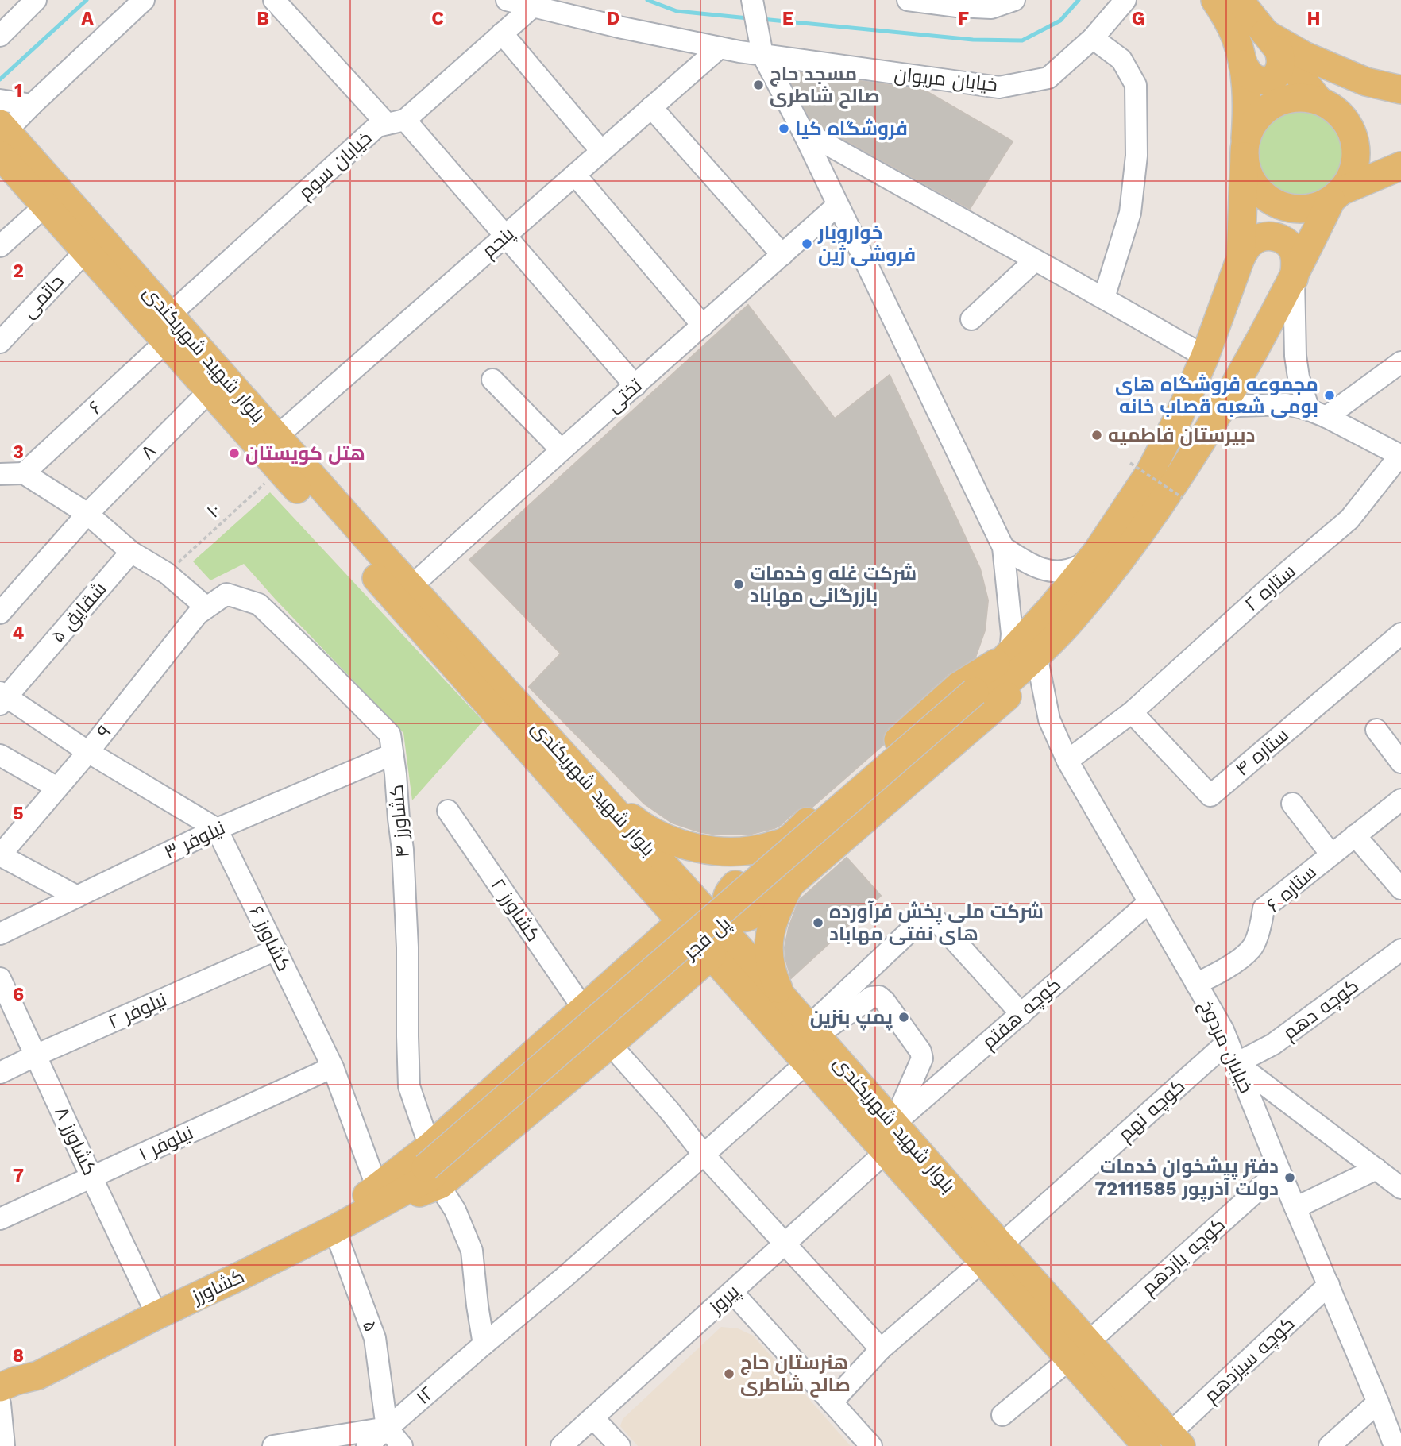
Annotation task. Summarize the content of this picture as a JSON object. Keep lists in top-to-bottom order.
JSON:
{
  "streets": {
    "main road": ["بلوار شهید شهریکندی", "پل فجر", "کشاورز"],
    "street": [
      "خیابان مریوان",
      "خیابان سوم",
      "پنجم",
      "حاتمی",
      "تختی",
      "۶",
      "۸",
      "ستاره ۲",
      "شقایق ۵",
      "۹",
      "ستاره ۴",
      "کشاورز ۴",
      "نیلوفر ۳",
      "ستاره ۶",
      "کشاورز ۲",
      "کشاورز ۶",
      "کوچه دهم",
      "نیلوفر ۲",
      "کوچه هفتم",
      "خیابان مردوخ",
      "کوچه نهم",
      "کشاورز ۸",
      "نیلوفر ۱",
      "کوچه یازدهم",
      "پیروز",
      "۵",
      "کوچه سیزدهم",
      "۱۲"
    ],
    "path": ["۱۰"]
  },
  "crossings": [
    ["خیابان مریوان", "خیابان سوم"],
    ["خیابان مریوان", "پنجم"],
    ["خیابان سوم", "بلوار شهید شهریکندی"],
    ["خیابان سوم", "۶"],
    ["پنجم", "بلوار شهید شهریکندی"],
    ["حاتمی", "بلوار شهید شهریکندی"],
    ["بلوار شهید شهریکندی", "تختی"],
    ["بلوار شهید شهریکندی", "۶"],
    ["بلوار شهید شهریکندی", "۸"],
    ["بلوار شهید شهریکندی", "۱۰"],
    ["بلوار شهید شهریکندی", "کوچه هفتم"],
    ["بلوار شهید شهریکندی", "کوچه نهم"],
    ["بلوار شهید شهریکندی", "کوچه یازدهم"],
    ["بلوار شهید شهریکندی", "پیروز"],
    ["بلوار شهید شهریکندی", "کوچه سیزدهم"],
    ["بلوار شهید شهریکندی", "۱۲"],
    ["ستاره ۲", "ستاره ۴"],
    ["ستاره ۲", "خیابان مردوخ"],
    ["۹", "کشاورز ۴"],
    ["کشاورز ۴", "نیلوفر ۳"],
    ["کشاورز ۴", "پل فجر"],
    ["کشاورز ۴", "کشاورز"],
    ["کشاورز ۴", "۱۲"],
    ["نیلوفر ۳", "کشاورز ۶"],
    ["ستاره ۶", "خیابان مردوخ"],
    ["پل فجر", "کشاورز"],
    ["کشاورز ۶", "نیلوفر ۲"],
    ["کشاورز ۶", "نیلوفر ۱"],
    ["کشاورز ۶", "کشاورز"],
    ["کوچه دهم", "خیابان مردوخ"],
    ["نیلوفر ۲", "کشاورز ۸"],
    ["کوچه هفتم", "خیابان مردوخ"],
    ["خیابان مردوخ", "کوچه نهم"],
    ["خیابان مردوخ", "کوچه یازدهم"],
    ["خیابان مردوخ", "کوچه سیزدهم"],
    ["کشاورز ۸", "نیلوفر ۱"],
    ["کشاورز", "۵"],
    ["۵", "۱۲"]
  ],
  "places": [
    "مسجد حاج صالح شاطری",
    "فروشگاه کیا",
    "خواروبار فروشی ژین",
    "مجموعه فروشگاه های بومی شعبه قصاب خانه",
    "دبیرستان فاطمیه",
    "هتل کویستان",
    "شرکت غله و خدمات بازرگانی مهاباد",
    "شرکت ملی پخش فرآورده های نفتی مهاباد",
    "پمپ بنزین",
    "دفتر پیشخوان خدمات دولت آذرپور 72111585",
    "هنرستان حاج صالح شاطری"
  ],
  "grid": {
    "columns": [
      "A",
      "B",
      "C",
      "D",
      "E",
      "F",
      "G",
      "H"
    ],
    "rows": [
      "1",
      "2",
      "3",
      "4",
      "5",
      "6",
      "7",
      "8"
    ]
  }
}
